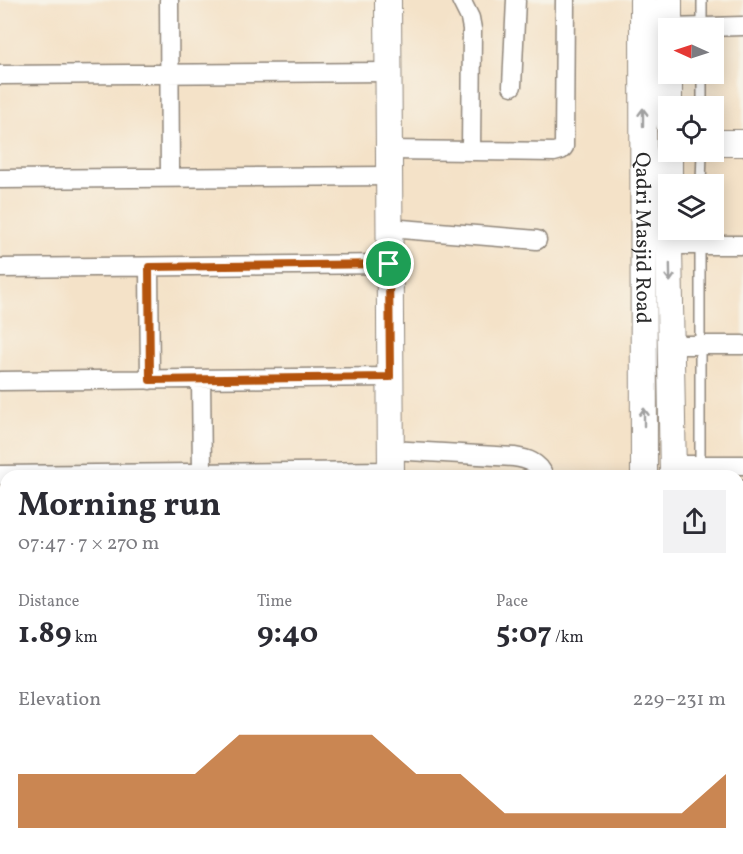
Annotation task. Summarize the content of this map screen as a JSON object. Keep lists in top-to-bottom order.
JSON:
{
  "streets": {
    "street": ["Qadri Masjid Road"]
  },
  "north": "left",
  "page": {
    "heading": ["Morning run", "07:47 · 7 × 270 m"],
    "stats": [
      ["Distance", "1.89 km"],
      ["Time", "9:40"],
      ["Pace", "5:07 /km"]
    ],
    "chart": ["Elevation", "229–231 m"]
  }
}
